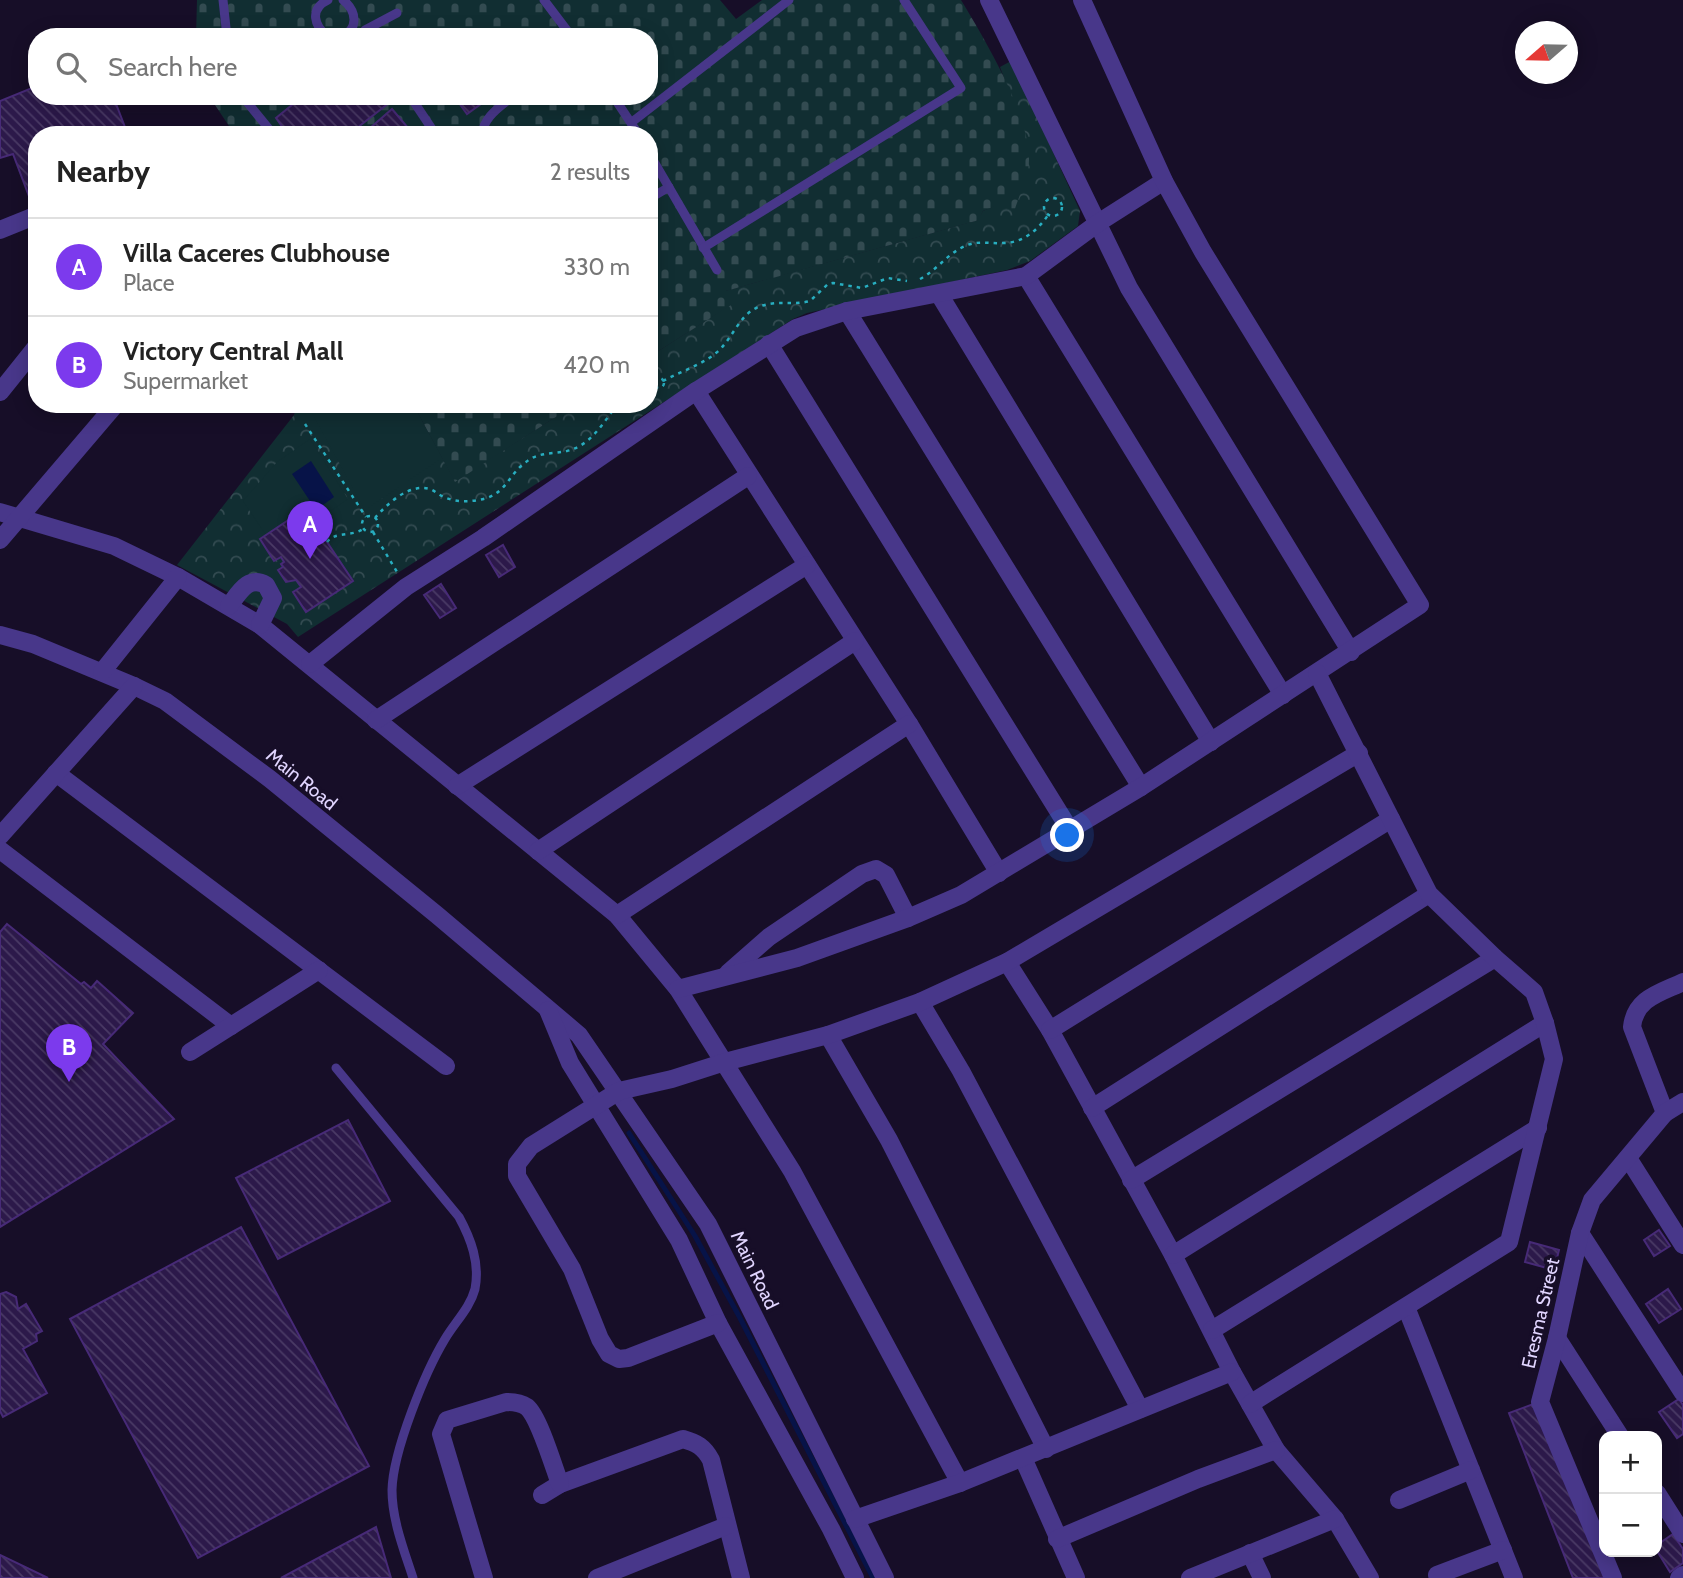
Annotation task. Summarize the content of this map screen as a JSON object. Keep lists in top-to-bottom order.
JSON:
{
  "streets": {
    "street": ["Main Road", "Eresma Street"]
  },
  "north": "left",
  "page": {
    "search": "Search here",
    "heading": ["Nearby", "2 results"],
    "list": [
      {
        "mark": "A",
        "name": "Villa Caceres Clubhouse",
        "note": "Place",
        "value": "330 m"
      },
      {
        "mark": "B",
        "name": "Victory Central Mall",
        "note": "Supermarket",
        "value": "420 m"
      }
    ],
    "pins": ["A", "B"],
    "map_buttons": ["+", "−"]
  }
}
